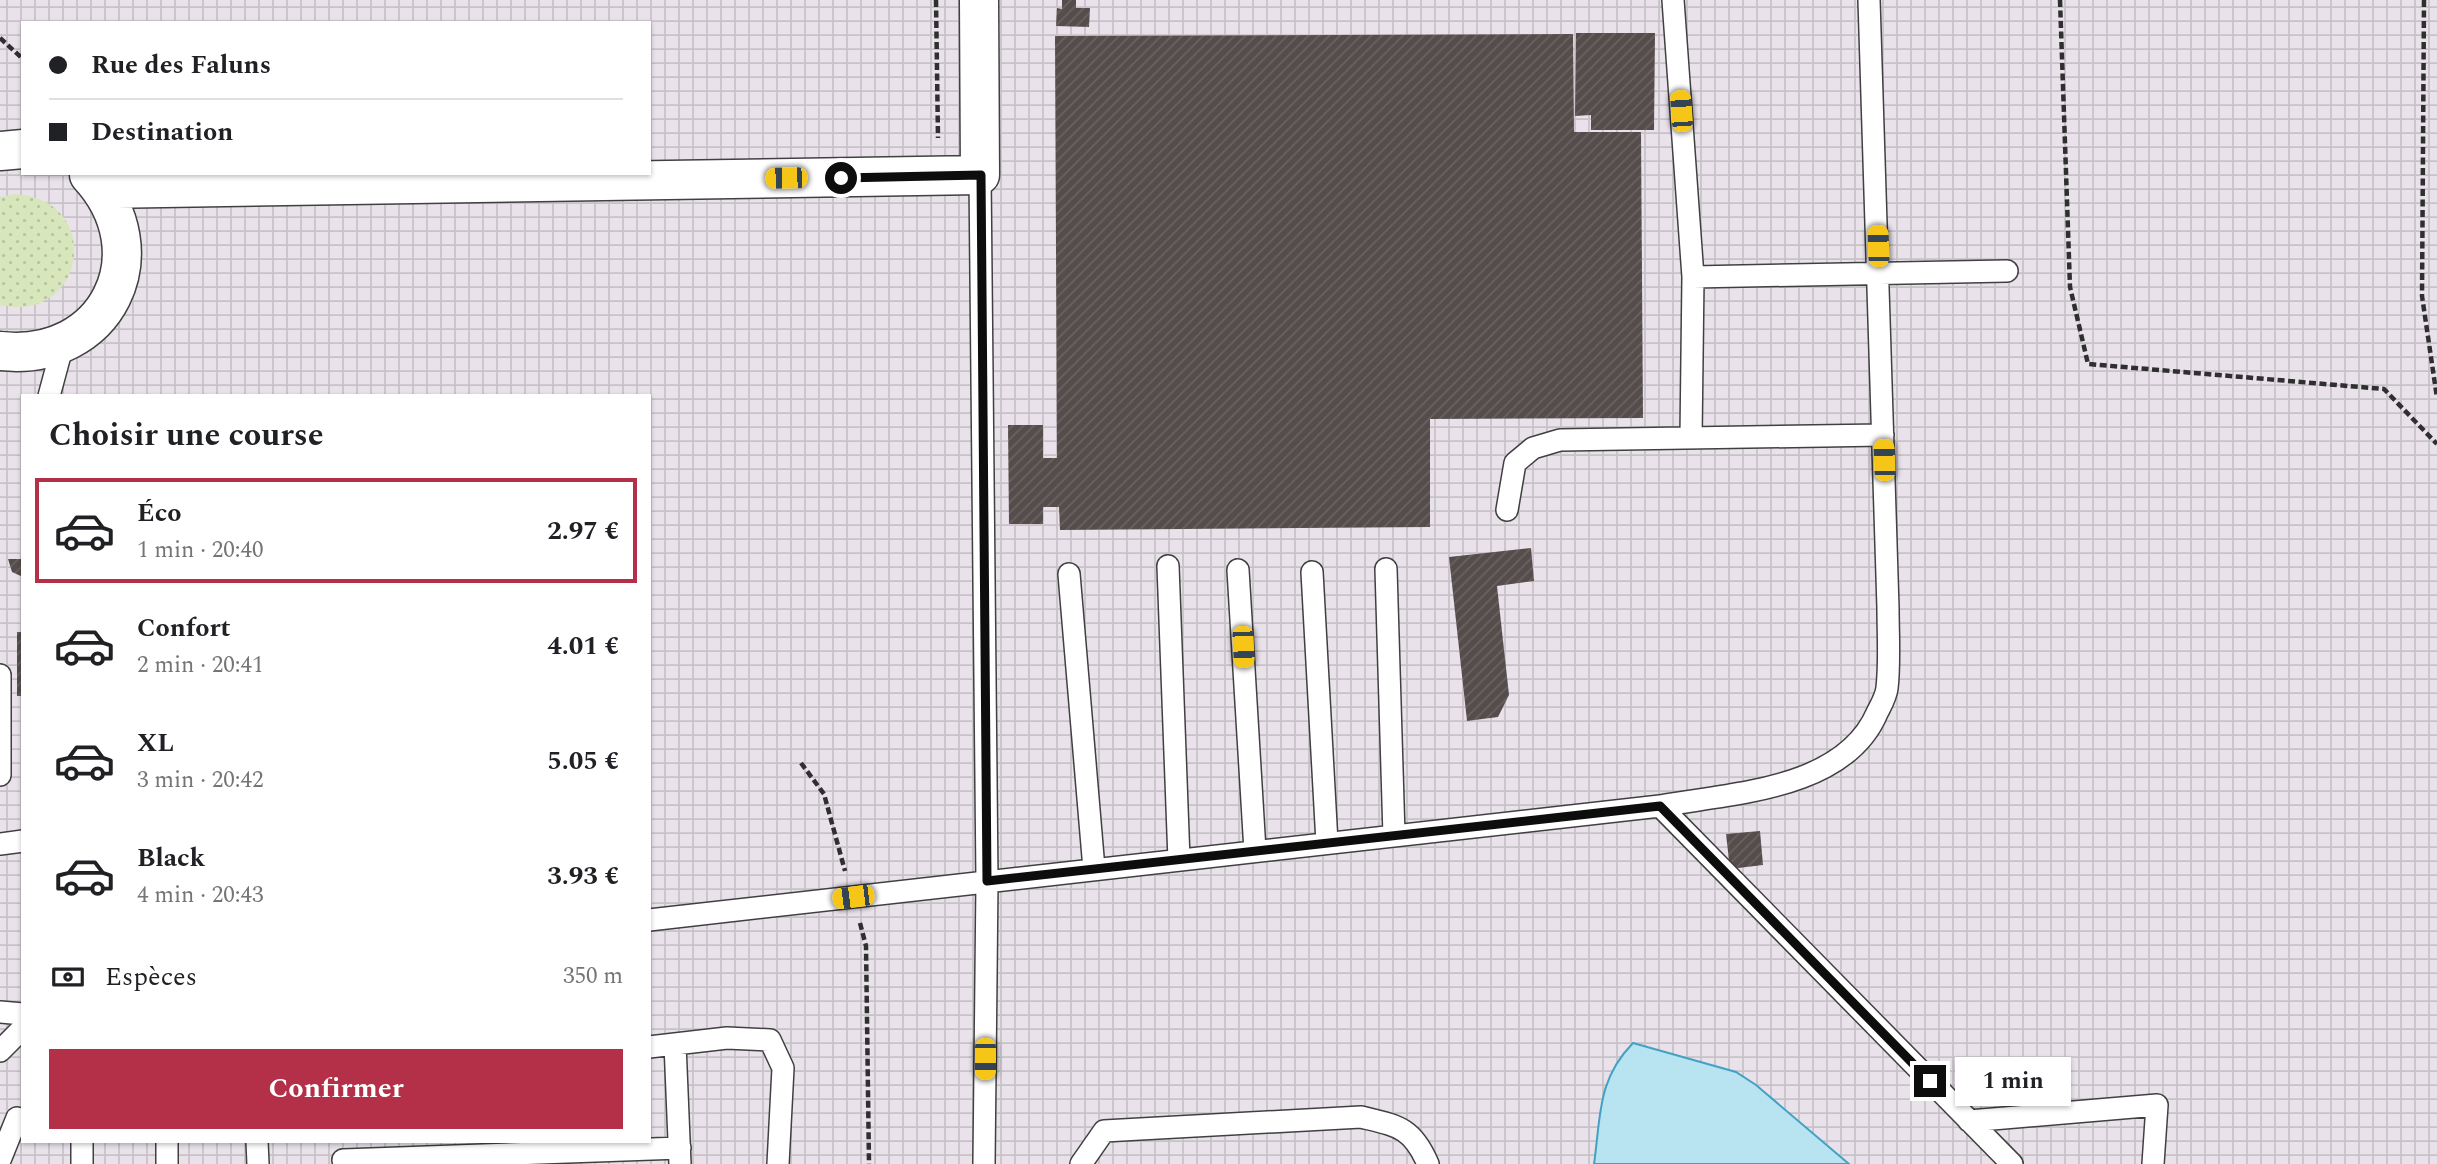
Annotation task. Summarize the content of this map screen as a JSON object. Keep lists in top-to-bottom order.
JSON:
{
  "page": {
    "banner": ["Rue des Faluns", "Destination"],
    "heading": "Choisir une course",
    "list": [
      {
        "name": "Éco",
        "note": "1 min · 20:40",
        "value": "2.97 €"
      },
      {
        "name": "Confort",
        "note": "2 min · 20:41",
        "value": "4.01 €"
      },
      {
        "name": "XL",
        "note": "3 min · 20:42",
        "value": "5.05 €"
      },
      {
        "name": "Black",
        "note": "4 min · 20:43",
        "value": "3.93 €"
      }
    ],
    "pay": ["Espèces", "350 m"],
    "buttons": "Confirmer",
    "bubble": "1 min"
  }
}
